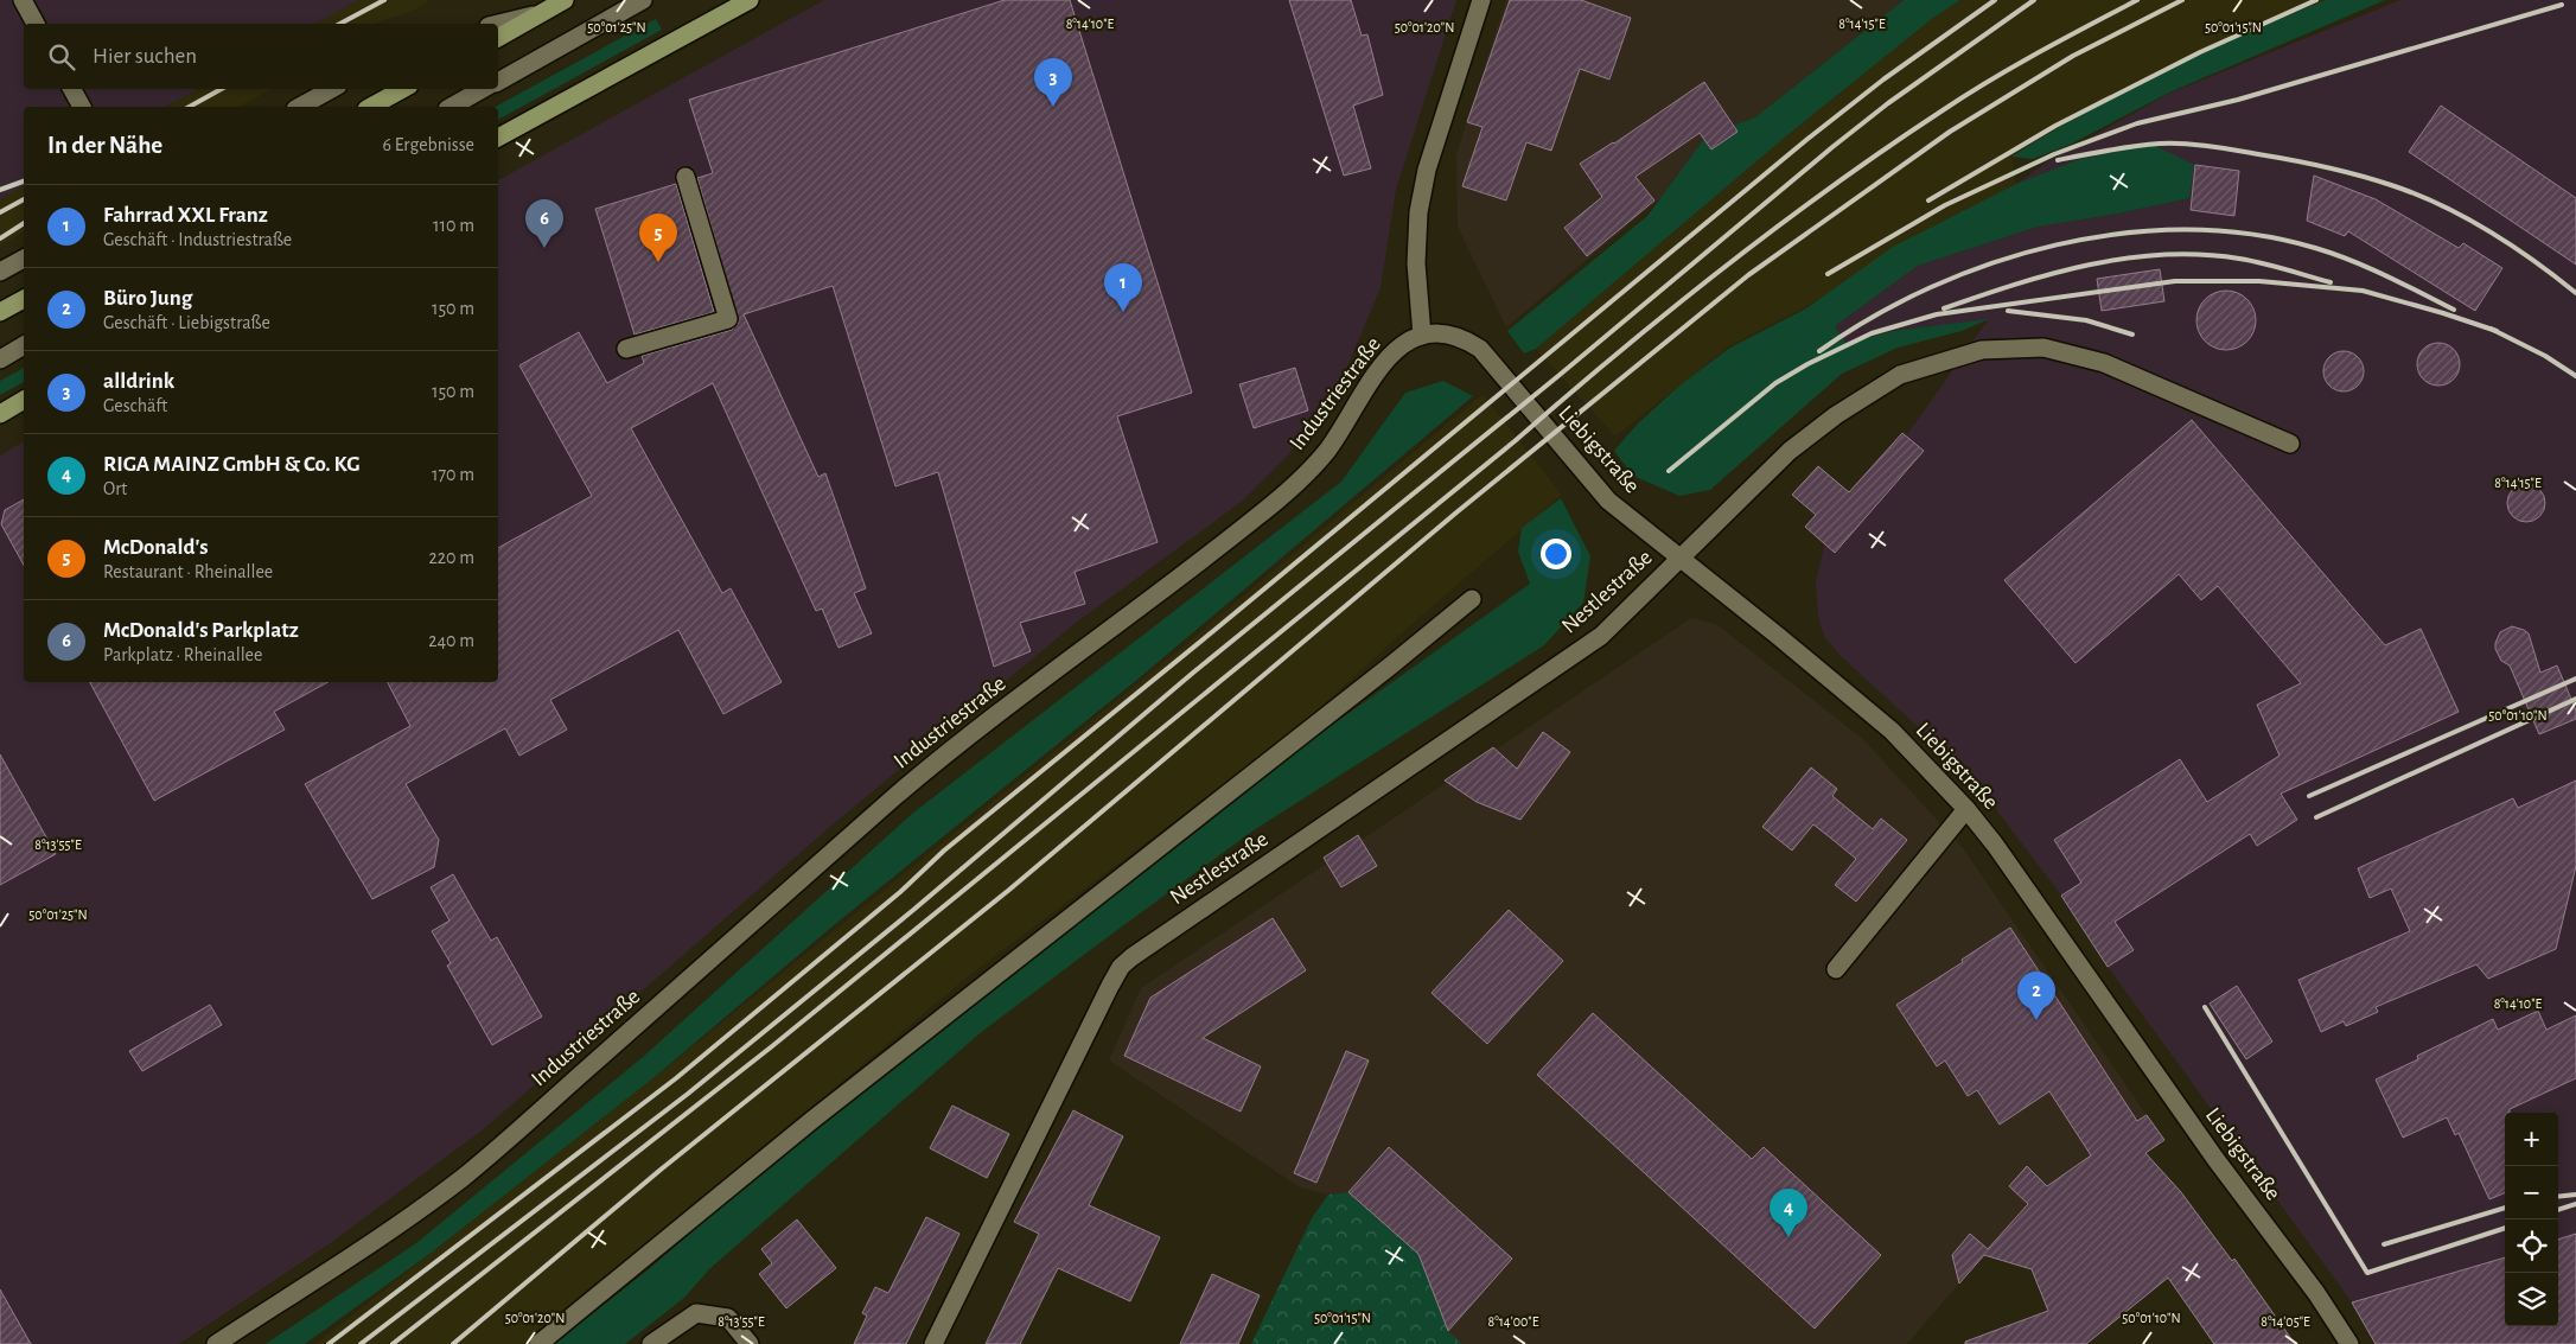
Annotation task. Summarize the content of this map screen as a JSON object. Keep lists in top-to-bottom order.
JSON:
{
  "streets": {
    "street": ["Industriestraße", "Liebigstraße", "Nestlestraße"]
  },
  "crossings": [
    ["Industriestraße", "Liebigstraße"],
    ["Liebigstraße", "Nestlestraße"]
  ],
  "page": {
    "search": "Hier suchen",
    "pins": [
      "3",
      "6",
      "5",
      "1",
      "2",
      "4"
    ],
    "heading": ["In der Nähe", "6 Ergebnisse"],
    "list": [
      {
        "mark": "1",
        "name": "Fahrrad XXL Franz",
        "note": "Geschäft · Industriestraße",
        "value": "110 m"
      },
      {
        "mark": "2",
        "name": "Büro Jung",
        "note": "Geschäft · Liebigstraße",
        "value": "150 m"
      },
      {
        "mark": "3",
        "name": "alldrink",
        "note": "Geschäft",
        "value": "150 m"
      },
      {
        "mark": "4",
        "name": "RIGA MAINZ GmbH & Co. KG",
        "note": "Ort",
        "value": "170 m"
      },
      {
        "mark": "5",
        "name": "McDonald's",
        "note": "Restaurant · Rheinallee",
        "value": "220 m"
      },
      {
        "mark": "6",
        "name": "McDonald's Parkplatz",
        "note": "Parkplatz · Rheinallee",
        "value": "240 m"
      }
    ],
    "map_buttons": ["+", "−"]
  },
  "coordinates": [
    "8°14'10\"E",
    "8°14'15\"E",
    "50°01'25\"N",
    "50°01'20\"N",
    "50°01'15\"N",
    "50°01'10\"N",
    "8°13'55\"E",
    "8°14'00\"E",
    "8°14'05\"E"
  ]
}
